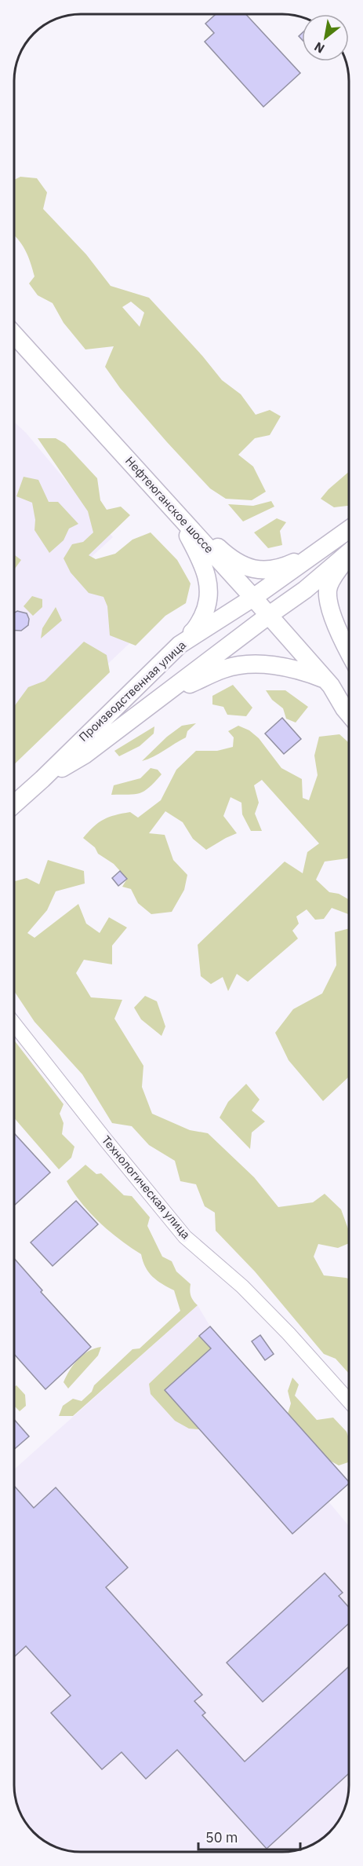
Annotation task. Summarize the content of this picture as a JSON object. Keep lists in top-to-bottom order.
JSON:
{
  "streets": {
    "main road": ["Нефтеюганское шоссе", "Производственная улица"],
    "street": ["Технологическая улица"]
  },
  "crossings": [
    ["Нефтеюганское шоссе", "Производственная улица"]
  ],
  "scale_bar": "50 m",
  "north": "bottom left"
}
